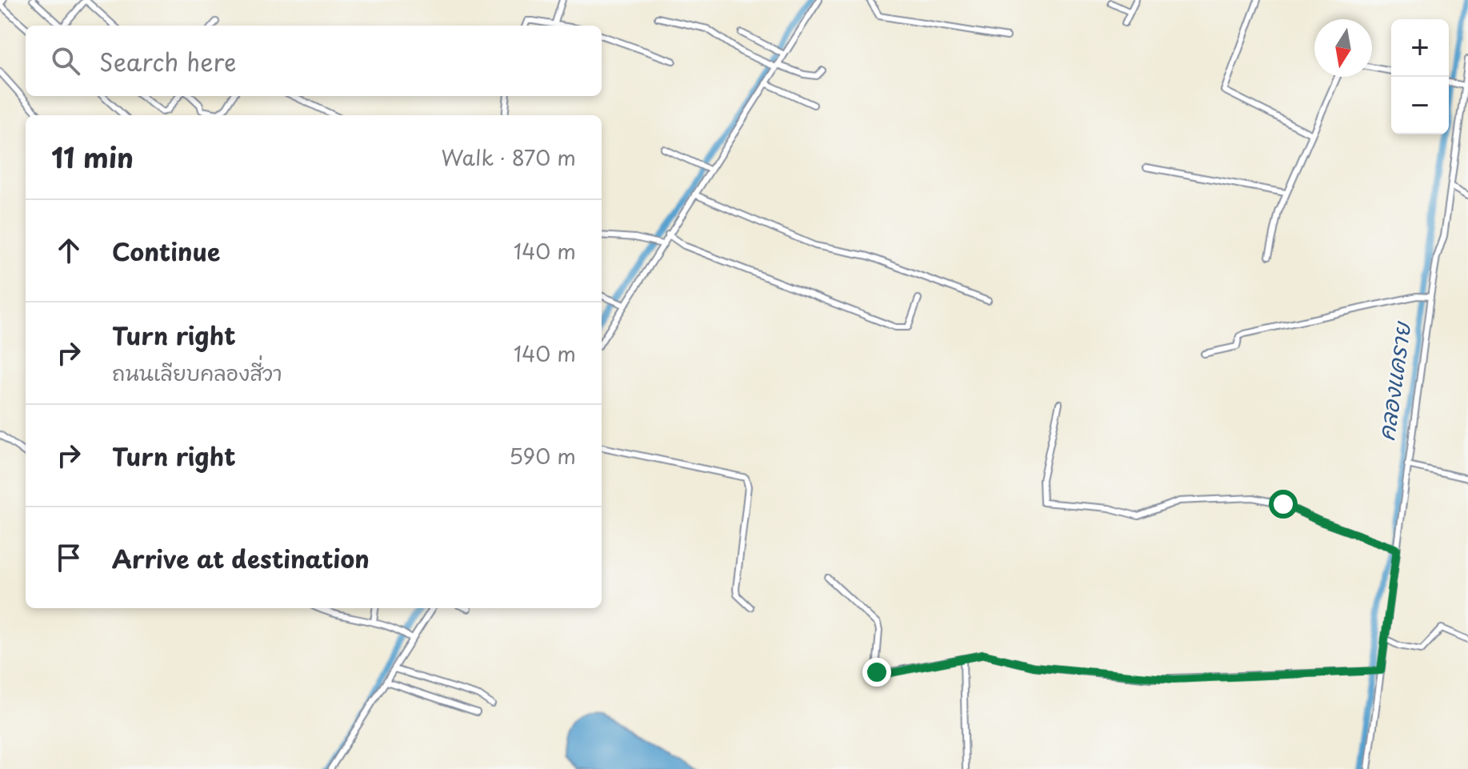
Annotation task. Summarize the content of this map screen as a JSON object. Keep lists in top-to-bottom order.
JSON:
{
  "water": ["คลองเเคราย"],
  "north": "bottom",
  "page": {
    "map_buttons": ["+", "−"],
    "search": "Search here",
    "heading": ["11 min", "Walk · 870 m"],
    "list": [
      ["Continue", "140 m"],
      ["Turn right", "ถนนเลียบคลองสี่วา", "140 m"],
      ["Turn right", "590 m"],
      "Arrive at destination"
    ]
  }
}
